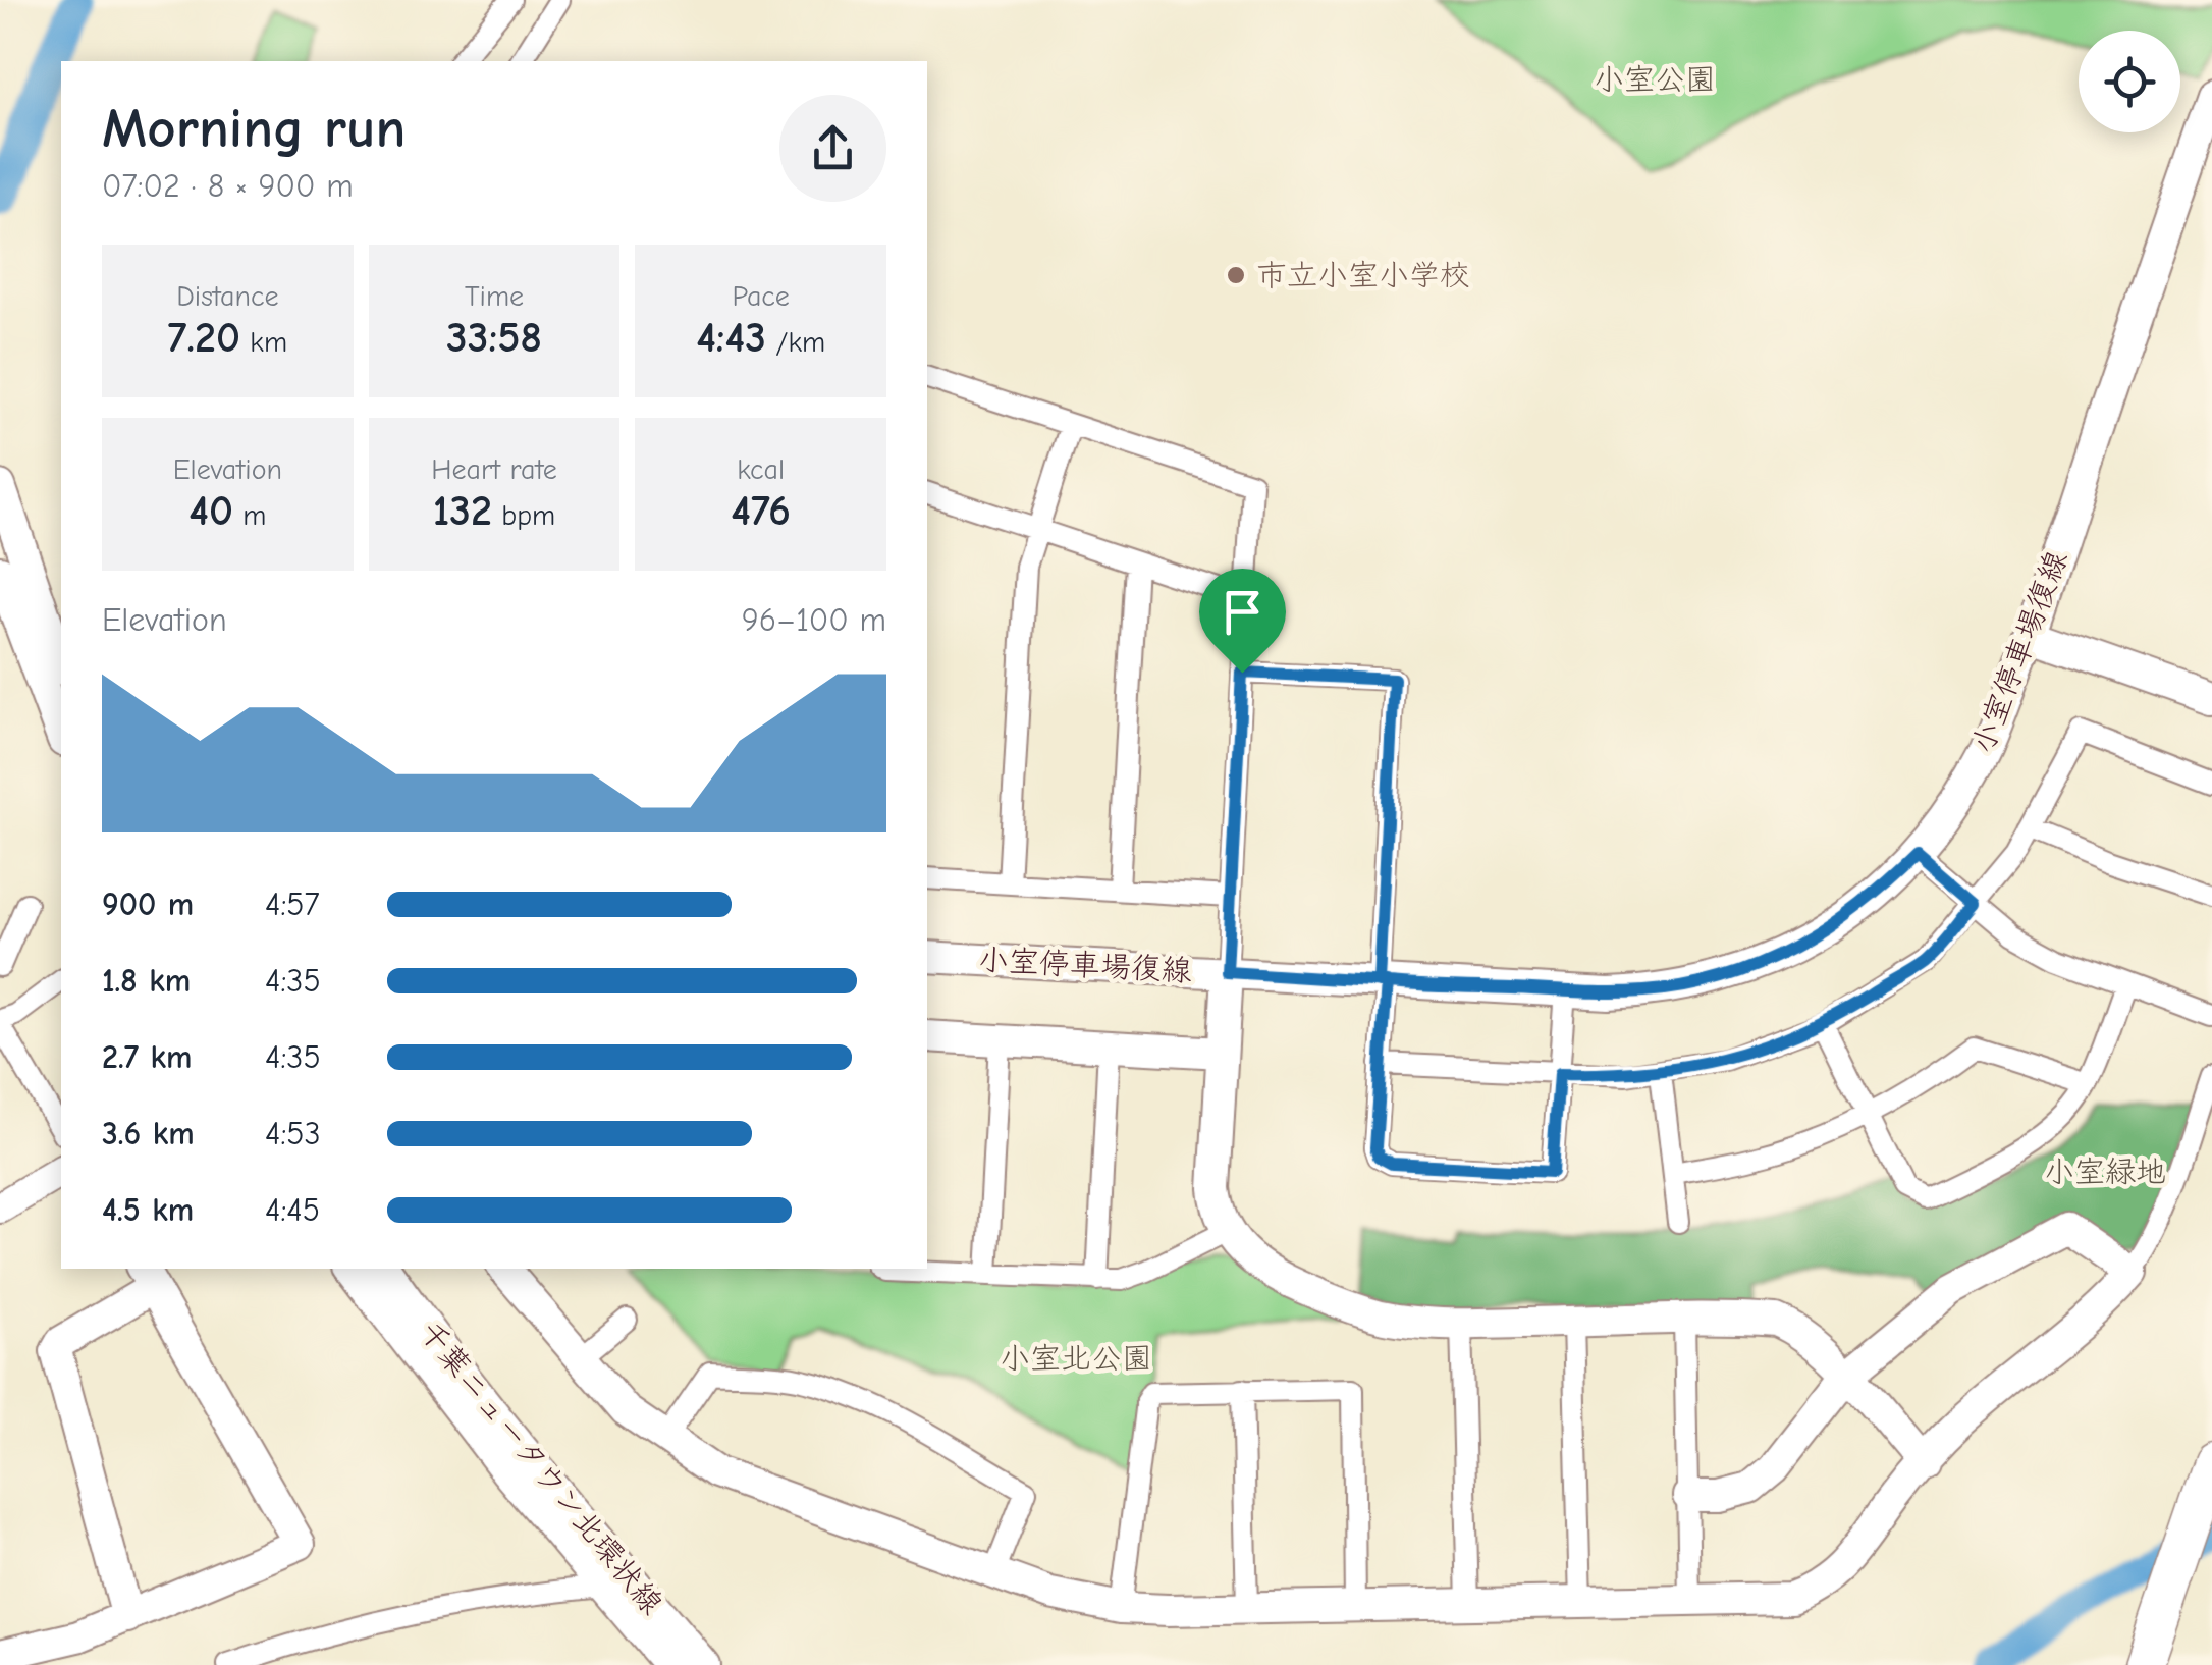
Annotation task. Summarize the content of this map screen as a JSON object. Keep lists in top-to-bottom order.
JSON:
{
  "streets": {
    "street": ["小室停車場復線", "千葉ニュータウン北環状線"]
  },
  "parks": ["小室公園", "小室緑地", "小室北公園"],
  "places": ["市立小室小学校"],
  "page": {
    "heading": ["Morning run", "07:02 · 8 × 900 m"],
    "stats": [
      ["Distance", "7.20 km"],
      ["Time", "33:58"],
      ["Pace", "4:43 /km"],
      ["Elevation", "40 m"],
      ["Heart rate", "132 bpm"],
      ["kcal", "476"]
    ],
    "chart": ["Elevation", "96–100 m"],
    "list": [
      {
        "name": "900 m",
        "note": "4:57"
      },
      {
        "name": "1.8 km",
        "note": "4:35"
      },
      {
        "name": "2.7 km",
        "note": "4:35"
      },
      {
        "name": "3.6 km",
        "note": "4:53"
      },
      {
        "name": "4.5 km",
        "note": "4:45"
      }
    ]
  }
}
